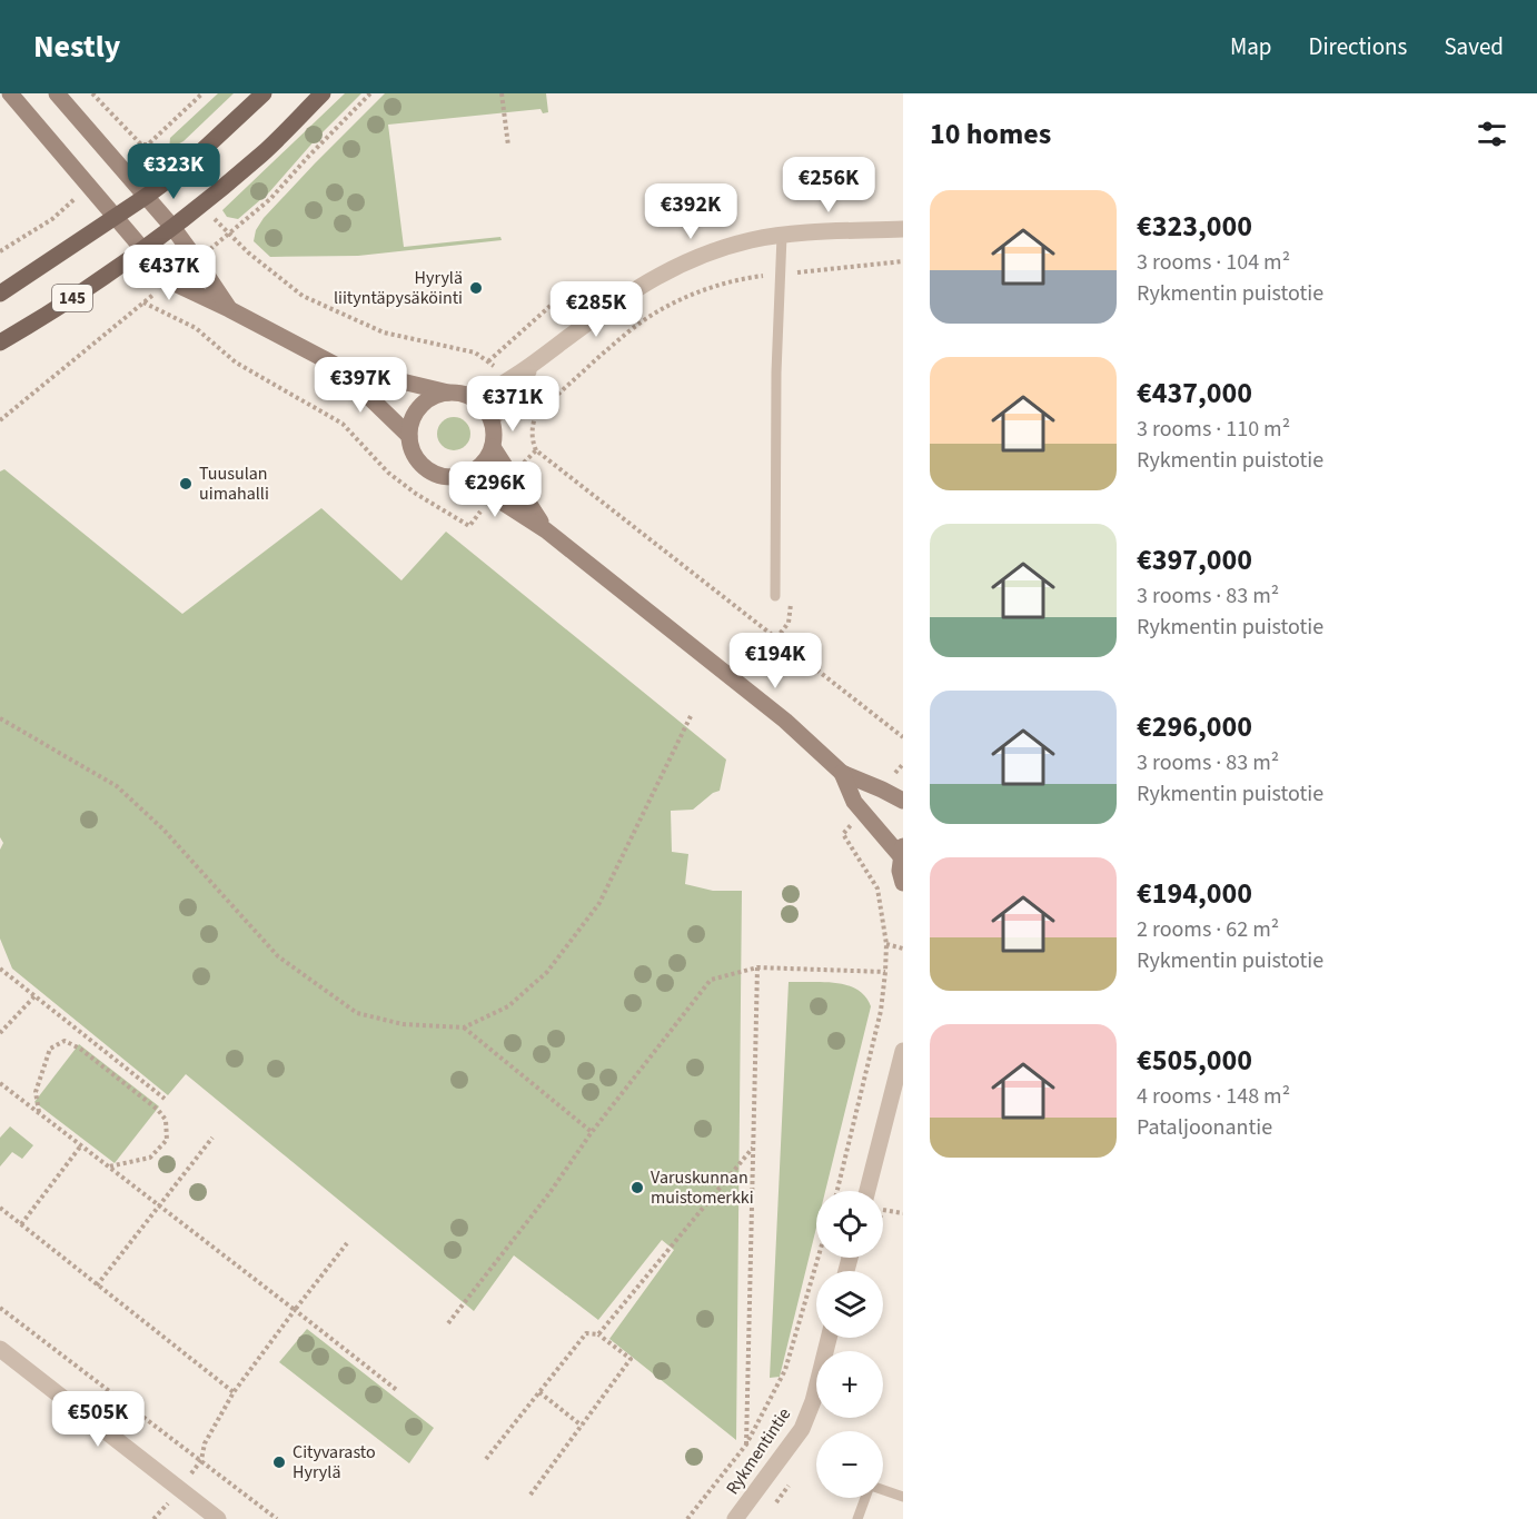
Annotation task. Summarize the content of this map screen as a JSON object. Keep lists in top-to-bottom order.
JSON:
{
  "streets": {
    "main road": ["145"],
    "street": ["Rykmentintie"]
  },
  "places": [
    "Hyrylä liityntäpysäköinti",
    "Tuusulan uimahalli",
    "Varuskunnan muistomerkki",
    "Cityvarasto Hyrylä"
  ],
  "page": {
    "header": "Nestly",
    "nav": ["Map", "Directions", "Saved"],
    "heading": "10 homes",
    "price": [
      "€323K",
      "€256K",
      "€392K",
      "€437K",
      "€285K",
      "€397K",
      "€371K",
      "€296K",
      "€194K",
      "€505K"
    ],
    "list": [
      {
        "name": "€323,000",
        "note": "3 rooms · 104 m² · Rykmentin puistotie"
      },
      {
        "name": "€437,000",
        "note": "3 rooms · 110 m² · Rykmentin puistotie"
      },
      {
        "name": "€397,000",
        "note": "3 rooms · 83 m² · Rykmentin puistotie"
      },
      {
        "name": "€296,000",
        "note": "3 rooms · 83 m² · Rykmentin puistotie"
      },
      {
        "name": "€194,000",
        "note": "2 rooms · 62 m² · Rykmentin puistotie"
      },
      {
        "name": "€505,000",
        "note": "4 rooms · 148 m² · Pataljoonantie"
      }
    ],
    "map_buttons": ["+", "−"]
  }
}
